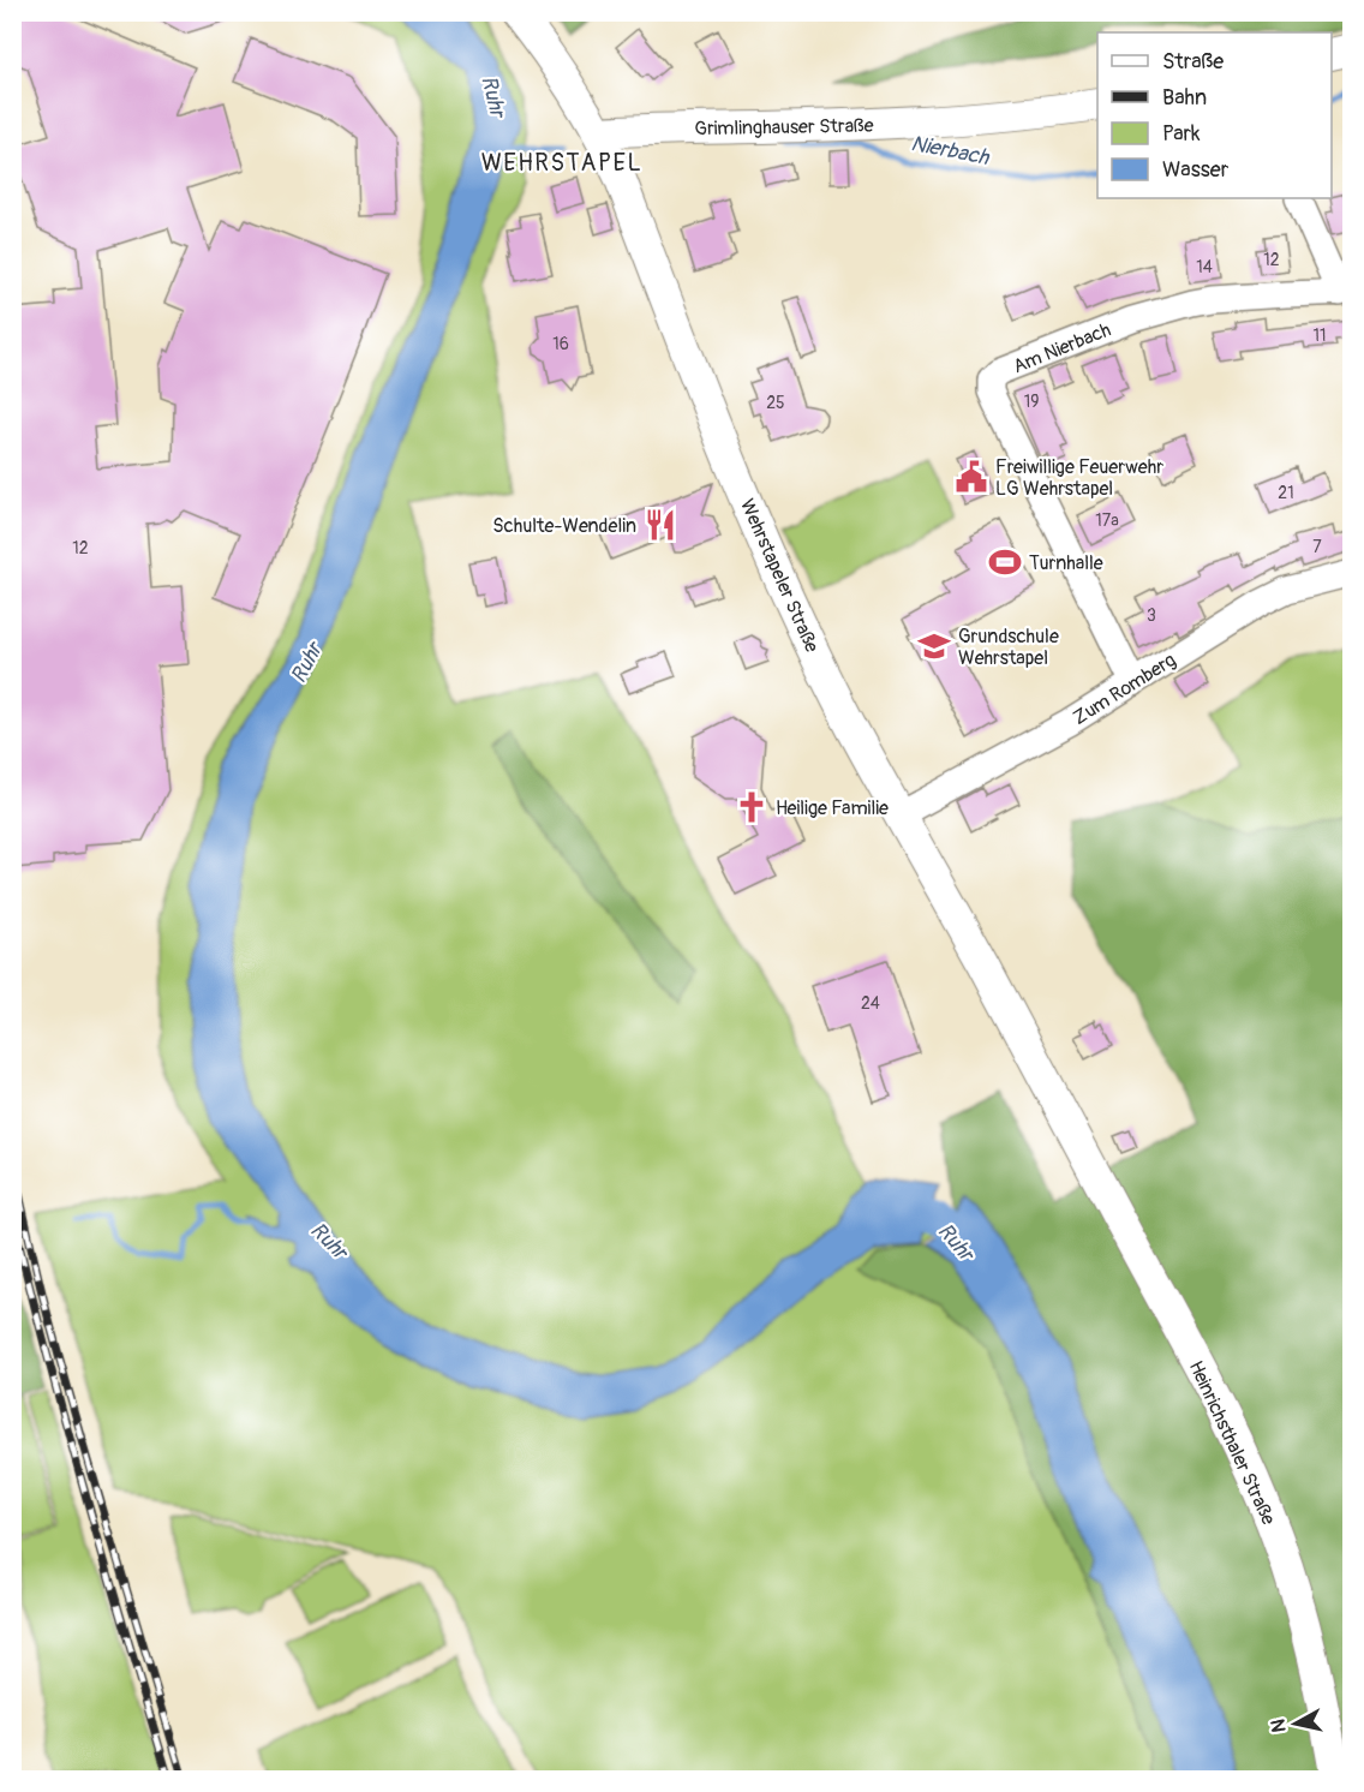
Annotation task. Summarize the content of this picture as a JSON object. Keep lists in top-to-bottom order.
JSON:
{
  "streets": {
    "main road": ["Grimlinghauser Straße", "Wehrstapeler Straße", "Heinrichsthaler Straße"],
    "street": ["Am Nierbach", "Zum Romberg"]
  },
  "crossings": [
    ["Grimlinghauser Straße", "Wehrstapeler Straße"],
    ["Am Nierbach", "Zum Romberg"],
    ["Wehrstapeler Straße", "Zum Romberg"],
    ["Wehrstapeler Straße", "Heinrichsthaler Straße"]
  ],
  "districts": ["WEHRSTAPEL"],
  "water": ["Ruhr", "Nierbach"],
  "places": {
    "public building": ["Freiwillige Feuerwehr LG Wehrstapel"],
    "restaurant": ["Schulte-Wendelin"],
    "sports": ["Turnhalle"],
    "school or university": ["Grundschule Wehrstapel"],
    "church": ["Heilige Familie"]
  },
  "house_numbers": [
    "12",
    "14",
    "11",
    "16",
    "19",
    "25",
    "21",
    "17a",
    "7",
    "12",
    "3",
    "24"
  ],
  "legend": [
    "Straße",
    "Bahn",
    "Park",
    "Wasser"
  ],
  "north": "left"
}
